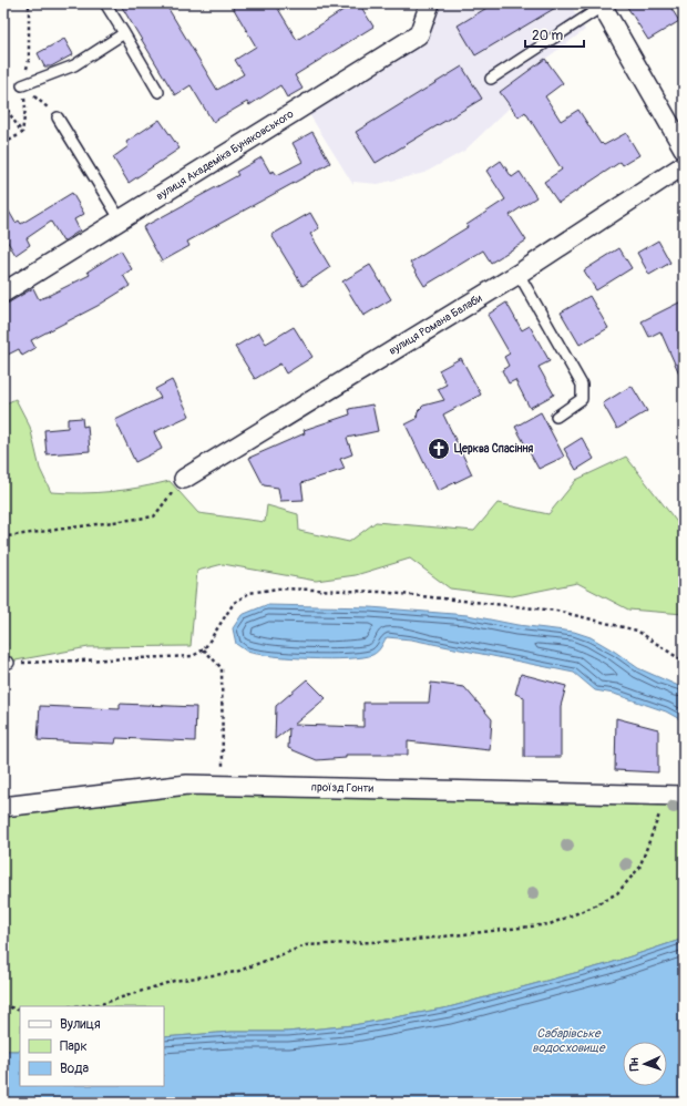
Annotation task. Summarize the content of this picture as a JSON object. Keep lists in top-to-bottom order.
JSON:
{
  "streets": {
    "street": ["вулиця Академіка Буняковського", "вулиця Романа Балаби", "проїзд Гонти"]
  },
  "water": ["Сабарівське водосховище"],
  "places": {
    "church": ["Церква Спасіння"]
  },
  "legend": ["Вулиця", "Парк", "Вода"],
  "scale_bar": "20 m",
  "north": "left"
}
